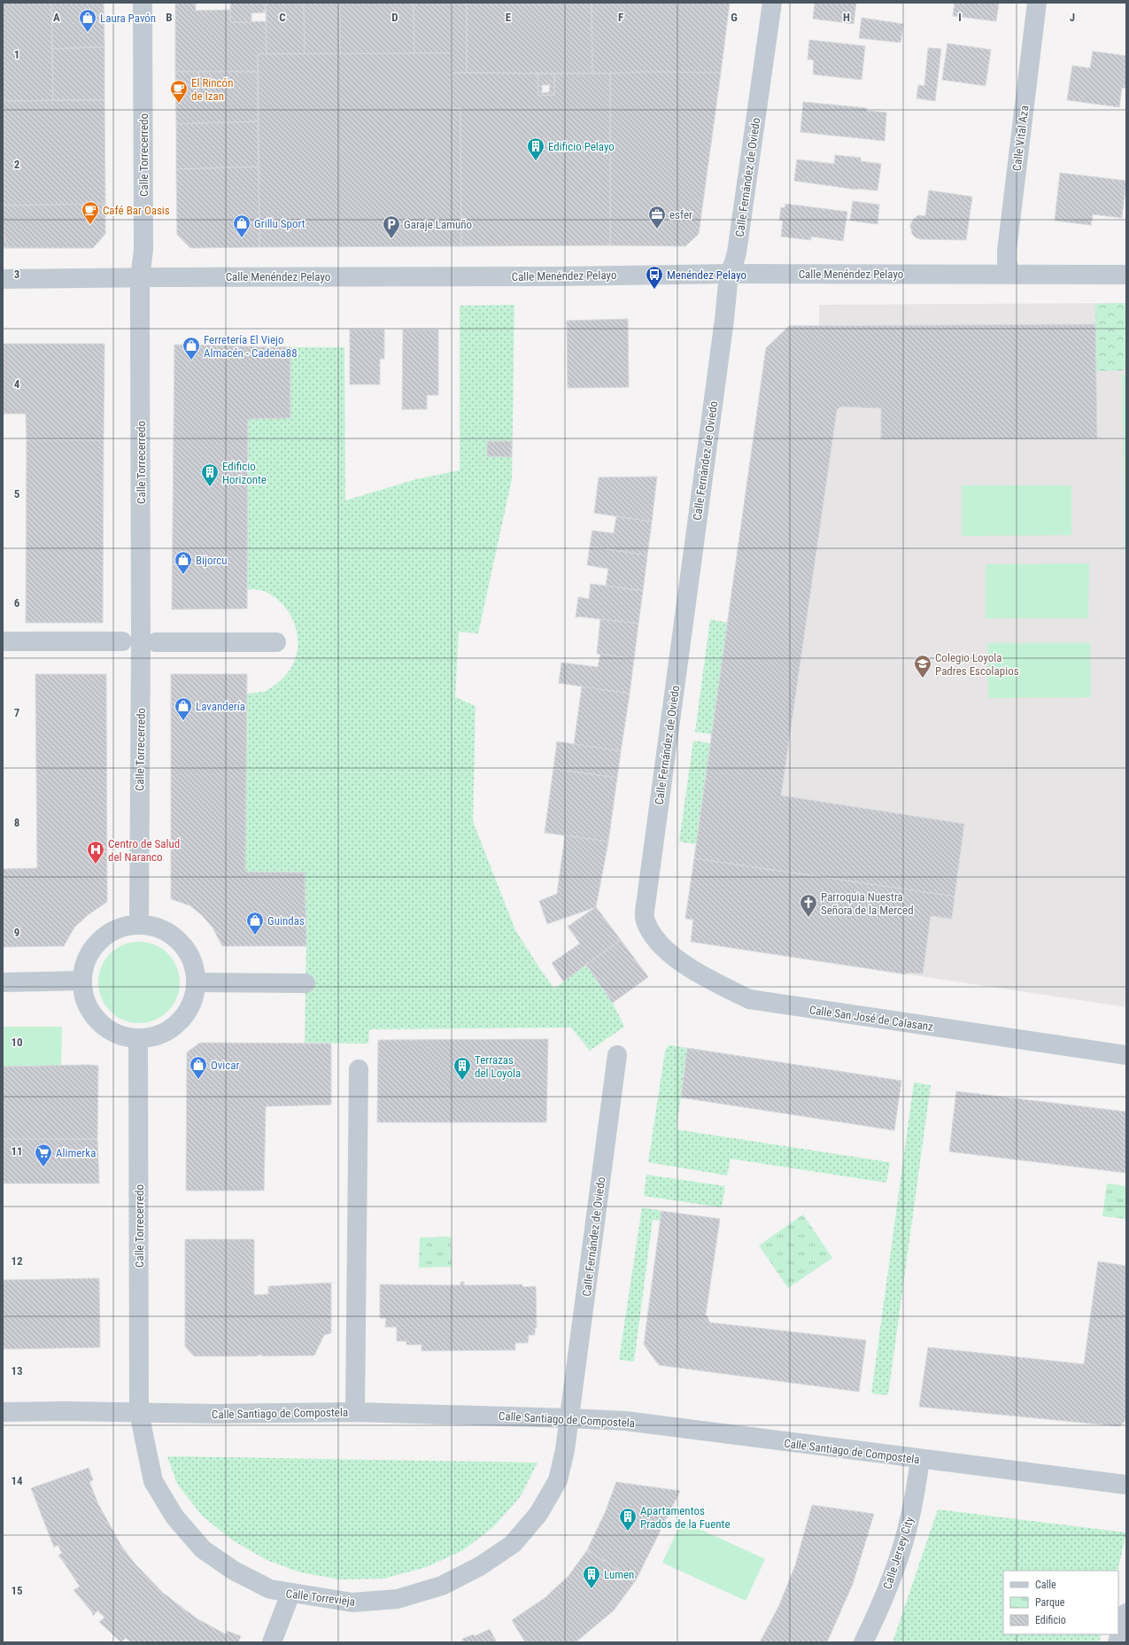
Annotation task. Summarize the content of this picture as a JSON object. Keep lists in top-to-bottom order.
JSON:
{
  "streets": {
    "street": [
      "Calle Vital Aza",
      "Calle Torrecerredo",
      "Calle Fernández de Oviedo",
      "Calle Menéndez Pelayo",
      "Calle San José de Calasanz",
      "Calle Santiago de Compostela",
      "Calle Jersey City",
      "Calle Torrevieja"
    ]
  },
  "crossings": [
    ["Calle Vital Aza", "Calle Menéndez Pelayo"],
    ["Calle Torrecerredo", "Calle Menéndez Pelayo"],
    ["Calle Torrecerredo", "Calle Santiago de Compostela"],
    ["Calle Torrecerredo", "Calle Torrevieja"],
    ["Calle Fernández de Oviedo", "Calle Menéndez Pelayo"],
    ["Calle Fernández de Oviedo", "Calle San José de Calasanz"],
    ["Calle Fernández de Oviedo", "Calle Santiago de Compostela"],
    ["Calle Fernández de Oviedo", "Calle Torrevieja"],
    ["Calle Santiago de Compostela", "Calle Jersey City"],
    ["Calle Santiago de Compostela", "Calle Torrevieja"]
  ],
  "places": {
    "shop": [
      "Laura Pavón",
      "Grillu Sport",
      "Ferretería El Viejo Almacén - Cadena88",
      "Bijorcu",
      "Lavandería",
      "Guindas",
      "Ovicar"
    ],
    "cafe": ["El Rincón de Izan", "Café Bar Oasis"],
    "building": [
      "Edificio Pelayo",
      "Edificio Horizonte",
      "Terrazas del Loyola",
      "Apartamentos Prados de la Fuente",
      "Lumen"
    ],
    "office": ["esfer"],
    "parking": ["Garaje Lamuño"],
    "bus stop": ["Menéndez Pelayo"],
    "school or university": ["Colegio Loyola Padres Escolapios"],
    "hospital": ["Centro de Salud del Naranco"],
    "church": ["Parroquia Nuestra Señora de la Merced"],
    "supermarket": ["Alimerka"]
  },
  "legend": ["Calle", "Parque", "Edificio"],
  "grid": {
    "columns": [
      "A",
      "B",
      "C",
      "D",
      "E",
      "F",
      "G",
      "H",
      "I",
      "J"
    ],
    "rows": [
      "1",
      "2",
      "3",
      "4",
      "5",
      "6",
      "7",
      "8",
      "9",
      "10",
      "11",
      "12",
      "13",
      "14",
      "15"
    ]
  }
}
